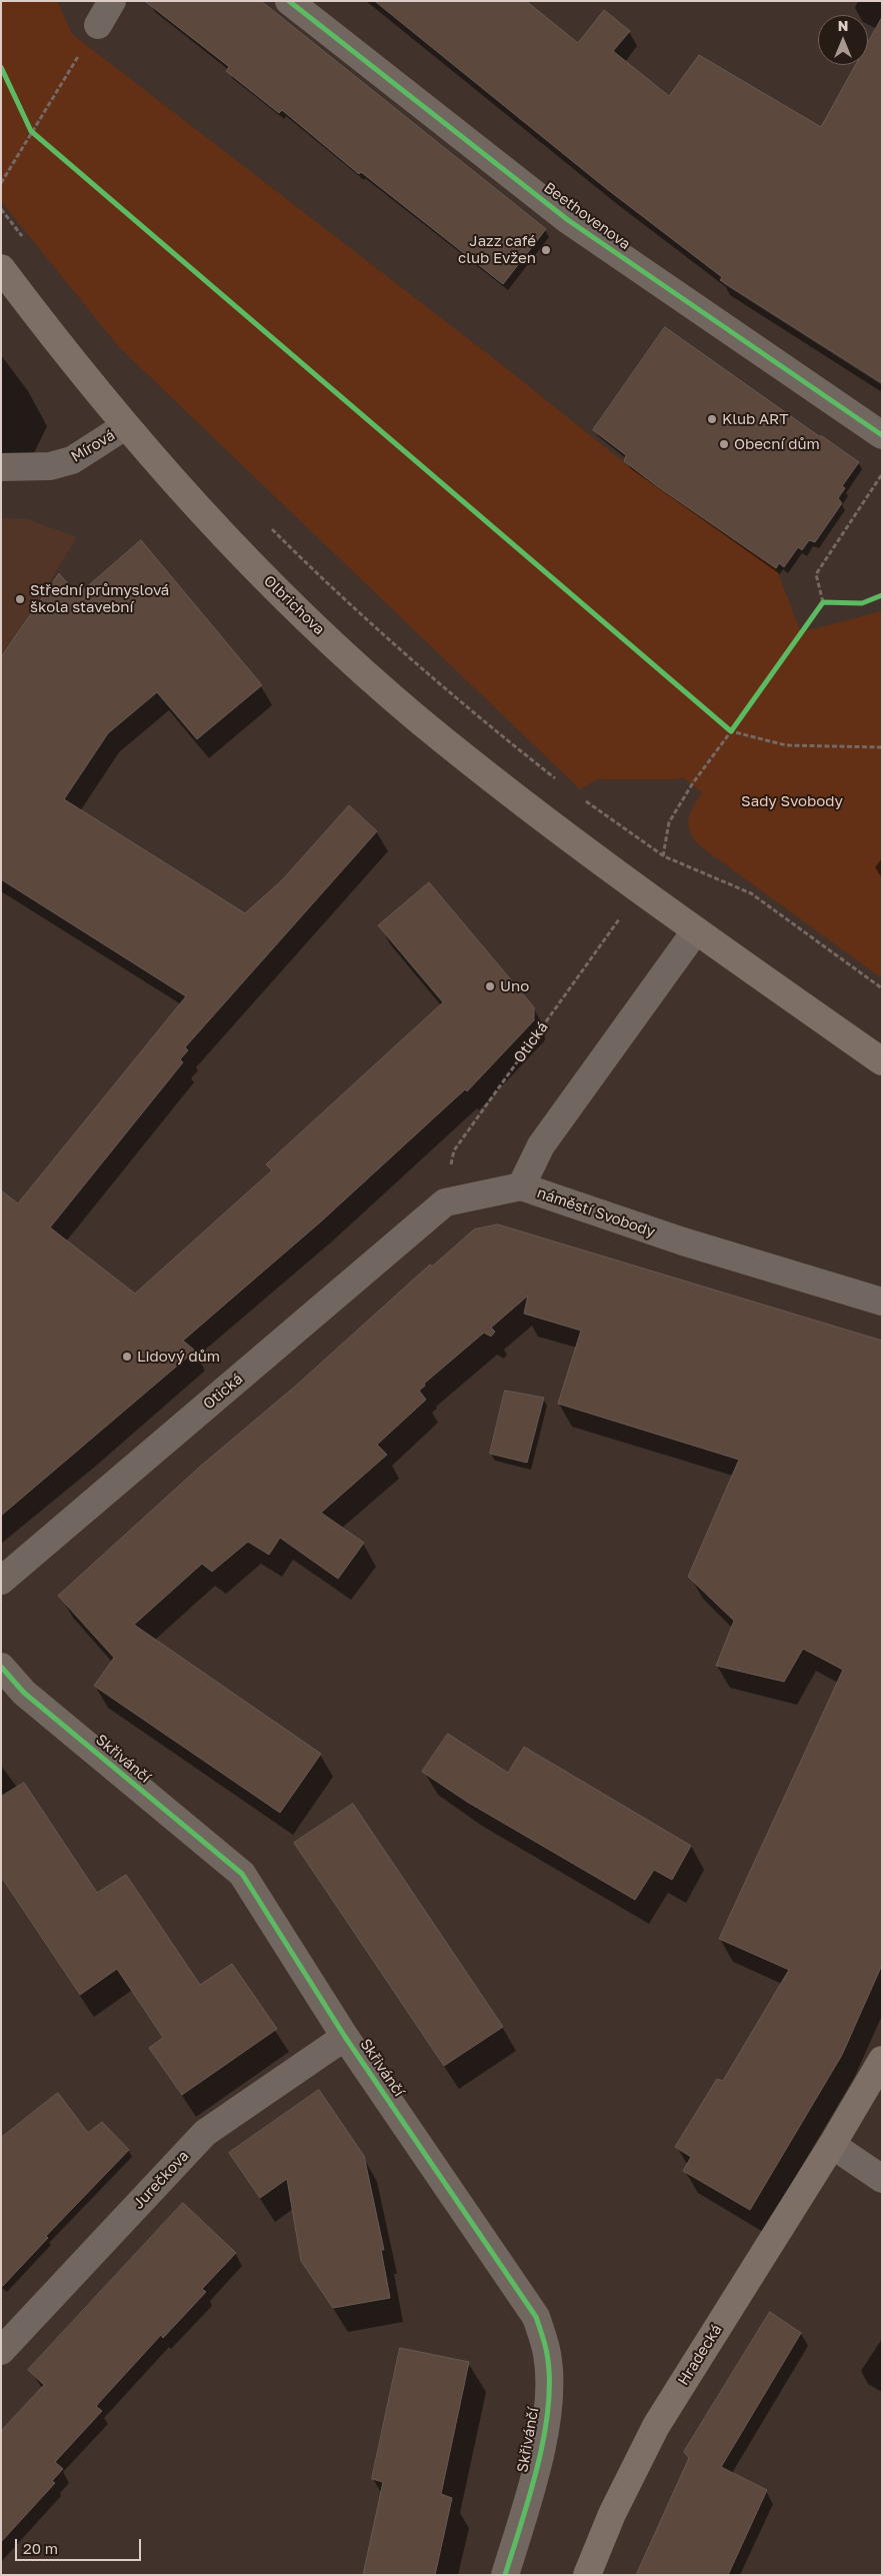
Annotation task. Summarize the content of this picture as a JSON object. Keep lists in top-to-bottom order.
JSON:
{
  "streets": {
    "main road": ["Olbrichova", "Hradecká"],
    "street": [
      "Beethovenova",
      "Mírová",
      "Otická",
      "náměstí Svobody",
      "Skřivánčí",
      "Jurečkova"
    ]
  },
  "crossings": [
    ["Mírová", "Olbrichova"],
    ["Olbrichova", "Otická"],
    ["Otická", "náměstí Svobody"],
    ["Skřivánčí", "Jurečkova"]
  ],
  "parks": ["Sady Svobody"],
  "places": [
    "Jazz café club Evžen",
    "Klub ART",
    "Obecní dům",
    "Střední průmyslová škola stavební",
    "Uno",
    "Lidový dům"
  ],
  "scale_bar": "20 m",
  "north": "top"
}
